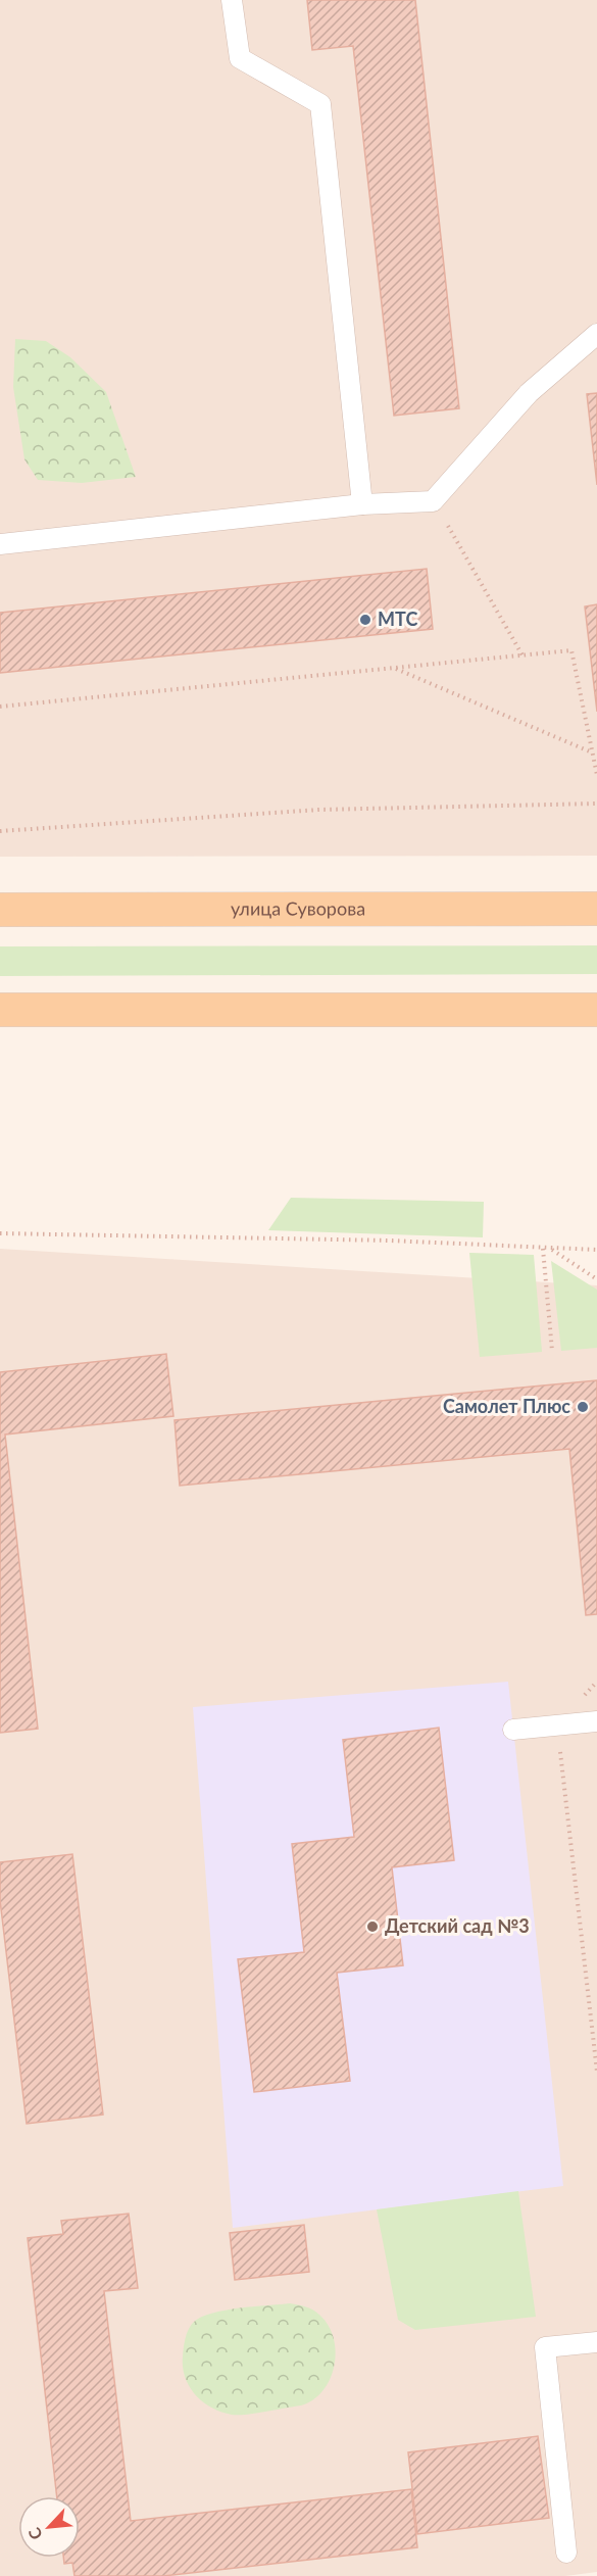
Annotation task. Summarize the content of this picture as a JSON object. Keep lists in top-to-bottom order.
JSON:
{
  "streets": {
    "main road": ["улица Суворова"]
  },
  "places": ["МТС", "Самолет Плюс", "Детский сад №3"],
  "north": "bottom left"
}
